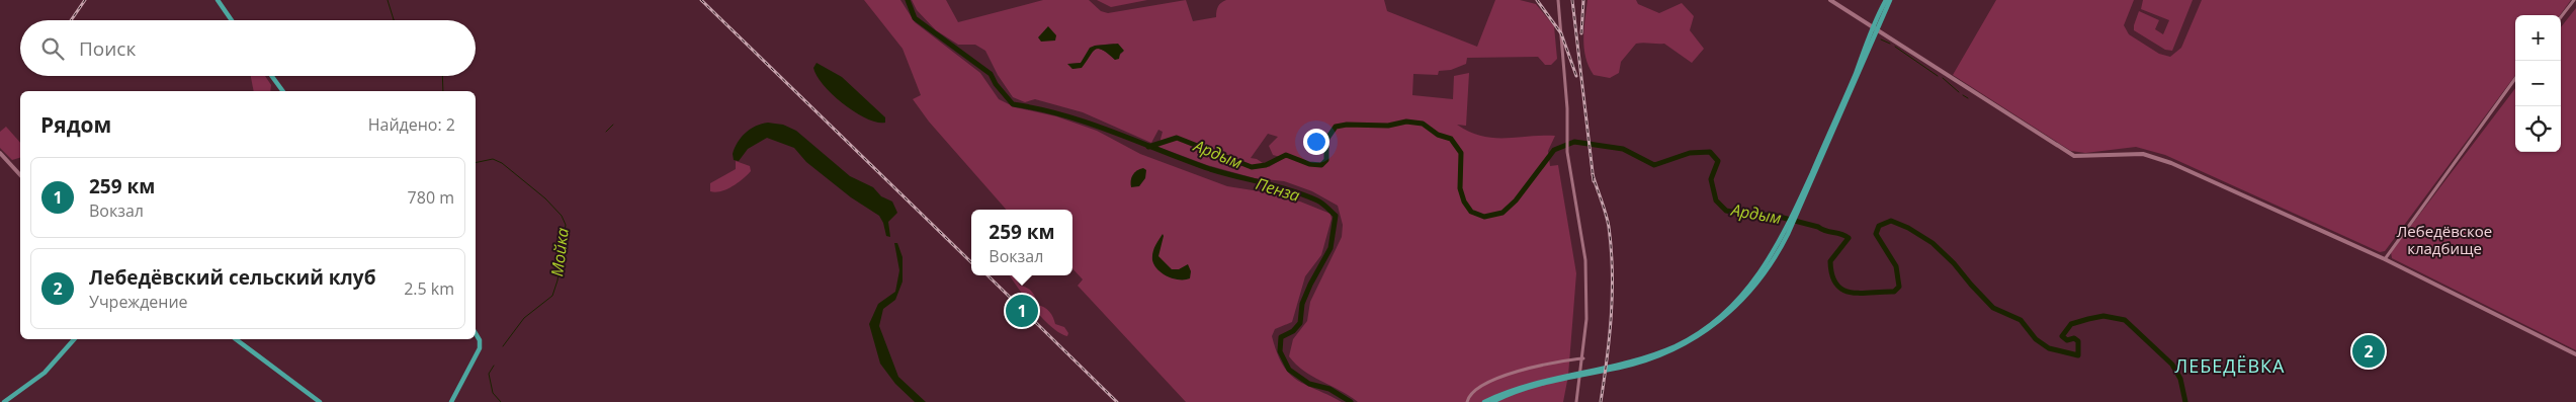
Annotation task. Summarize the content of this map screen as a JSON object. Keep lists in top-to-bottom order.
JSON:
{
  "districts": ["ЛЕБЕДЁВКА"],
  "water": ["Ардым", "Пенза", "Мойка"],
  "parks": ["Лебедёвское кладбище"],
  "page": {
    "map_buttons": ["+", "−"],
    "search": "Поиск",
    "heading": ["Рядом", "Найдено: 2"],
    "list": [
      {
        "mark": "1",
        "name": "259 км",
        "note": "Вокзал",
        "value": "780 m"
      },
      {
        "mark": "2",
        "name": "Лебедёвский сельский клуб",
        "note": "Учреждение",
        "value": "2.5 km"
      }
    ],
    "popup": ["259 км", "Вокзал"],
    "pins": ["1", "2"]
  }
}
